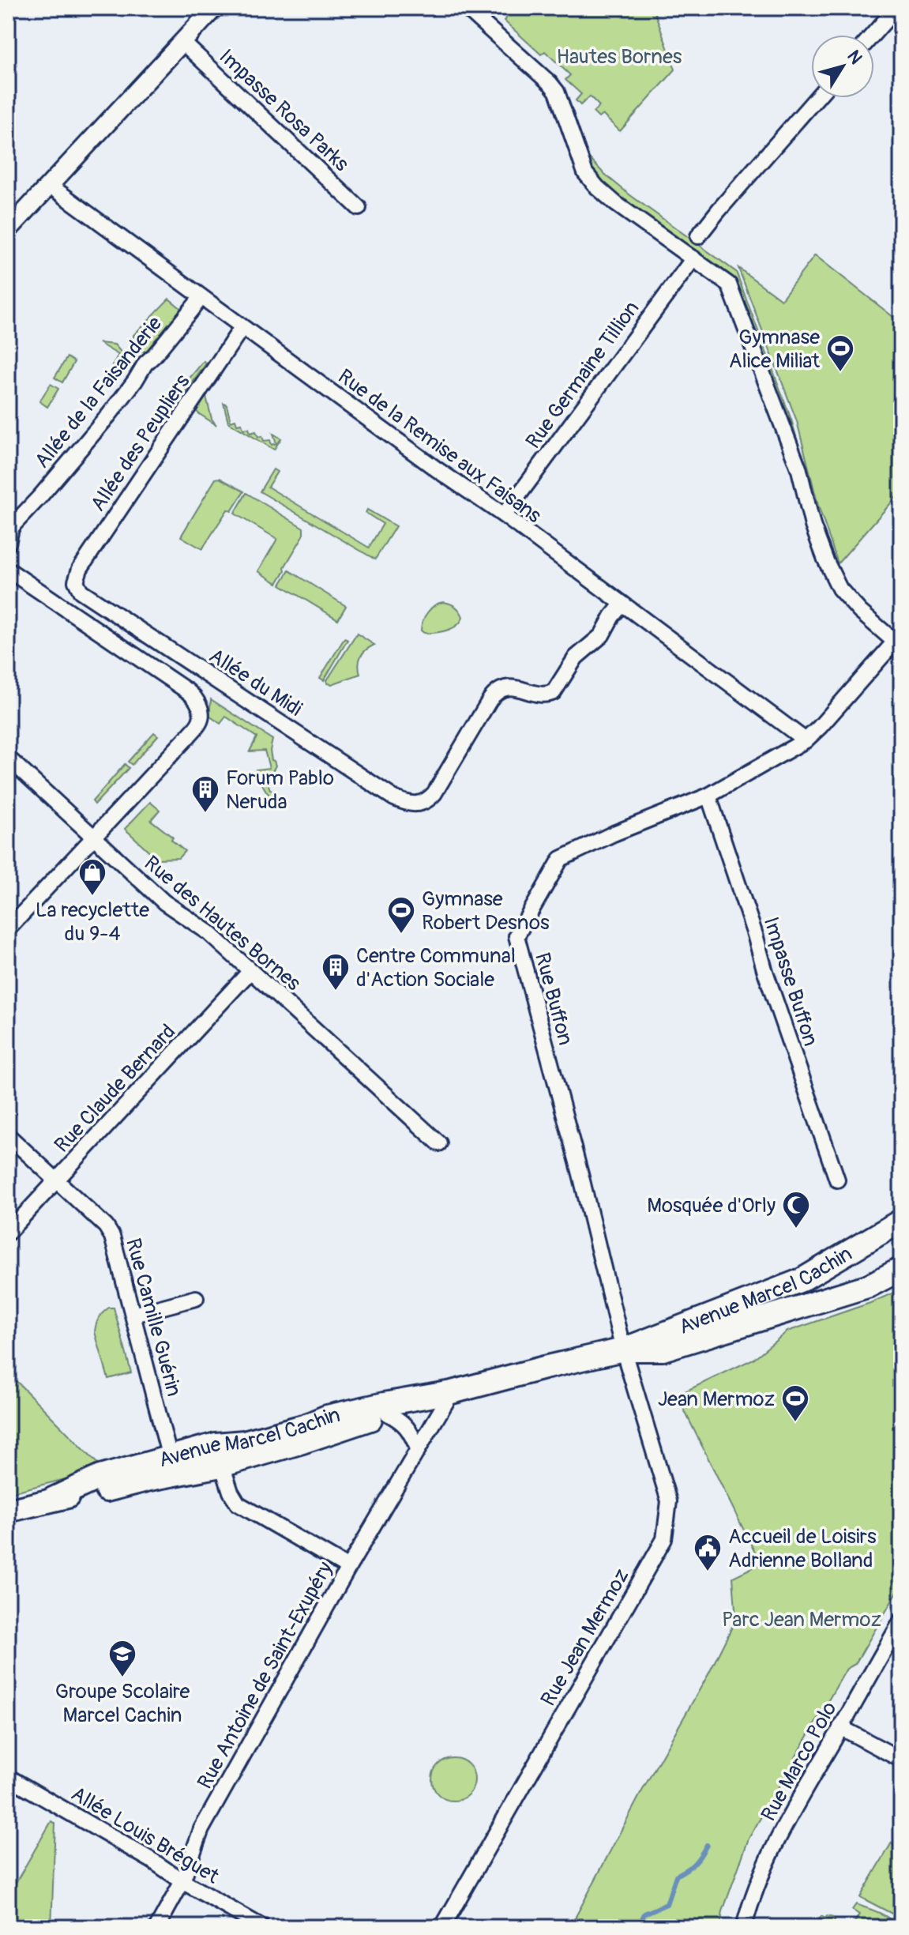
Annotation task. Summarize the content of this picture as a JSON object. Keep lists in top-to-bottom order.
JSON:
{
  "streets": {
    "main road": ["Avenue Marcel Cachin"],
    "street": [
      "Impasse Rosa Parks",
      "Rue Germaine Tillion",
      "Allée de la Faisanderie",
      "Allée des Peupliers",
      "Rue de la Remise aux Faisans",
      "Allée du Midi",
      "Rue des Hautes Bornes",
      "Impasse Buffon",
      "Rue Buffon",
      "Rue Claude Bernard",
      "Rue Camille Guérin",
      "Rue Jean Mermoz",
      "Rue Antoine de Saint-Exupéry",
      "Rue Marco Polo",
      "Allée Louis Bréguet"
    ]
  },
  "crossings": [
    ["Rue Germaine Tillion", "Rue de la Remise aux Faisans"],
    ["Allée de la Faisanderie", "Rue de la Remise aux Faisans"],
    ["Allée des Peupliers", "Rue de la Remise aux Faisans"],
    ["Allée des Peupliers", "Allée du Midi"],
    ["Rue de la Remise aux Faisans", "Allée du Midi"],
    ["Rue de la Remise aux Faisans", "Rue Buffon"],
    ["Rue des Hautes Bornes", "Rue Claude Bernard"],
    ["Impasse Buffon", "Rue Buffon"],
    ["Rue Buffon", "Avenue Marcel Cachin"],
    ["Rue Buffon", "Rue Jean Mermoz"],
    ["Rue Claude Bernard", "Rue Camille Guérin"],
    ["Avenue Marcel Cachin", "Rue Camille Guérin"],
    ["Avenue Marcel Cachin", "Rue Jean Mermoz"],
    ["Avenue Marcel Cachin", "Rue Antoine de Saint-Exupéry"],
    ["Rue Antoine de Saint-Exupéry", "Allée Louis Bréguet"]
  ],
  "parks": ["Hautes Bornes", "Parc Jean Mermoz"],
  "places": {
    "sports": ["Gymnase Alice Miliat", "Gymnase Robert Desnos", "Jean Mermoz"],
    "building": ["Forum Pablo Neruda", "Centre Communal d'Action Sociale"],
    "shop": ["La recyclette du 9-4"],
    "mosque": ["Mosquée d'Orly"],
    "public building": ["Accueil de Loisirs Adrienne Bolland"],
    "school or university": ["Groupe Scolaire Marcel Cachin"]
  },
  "north": "top right"
}
